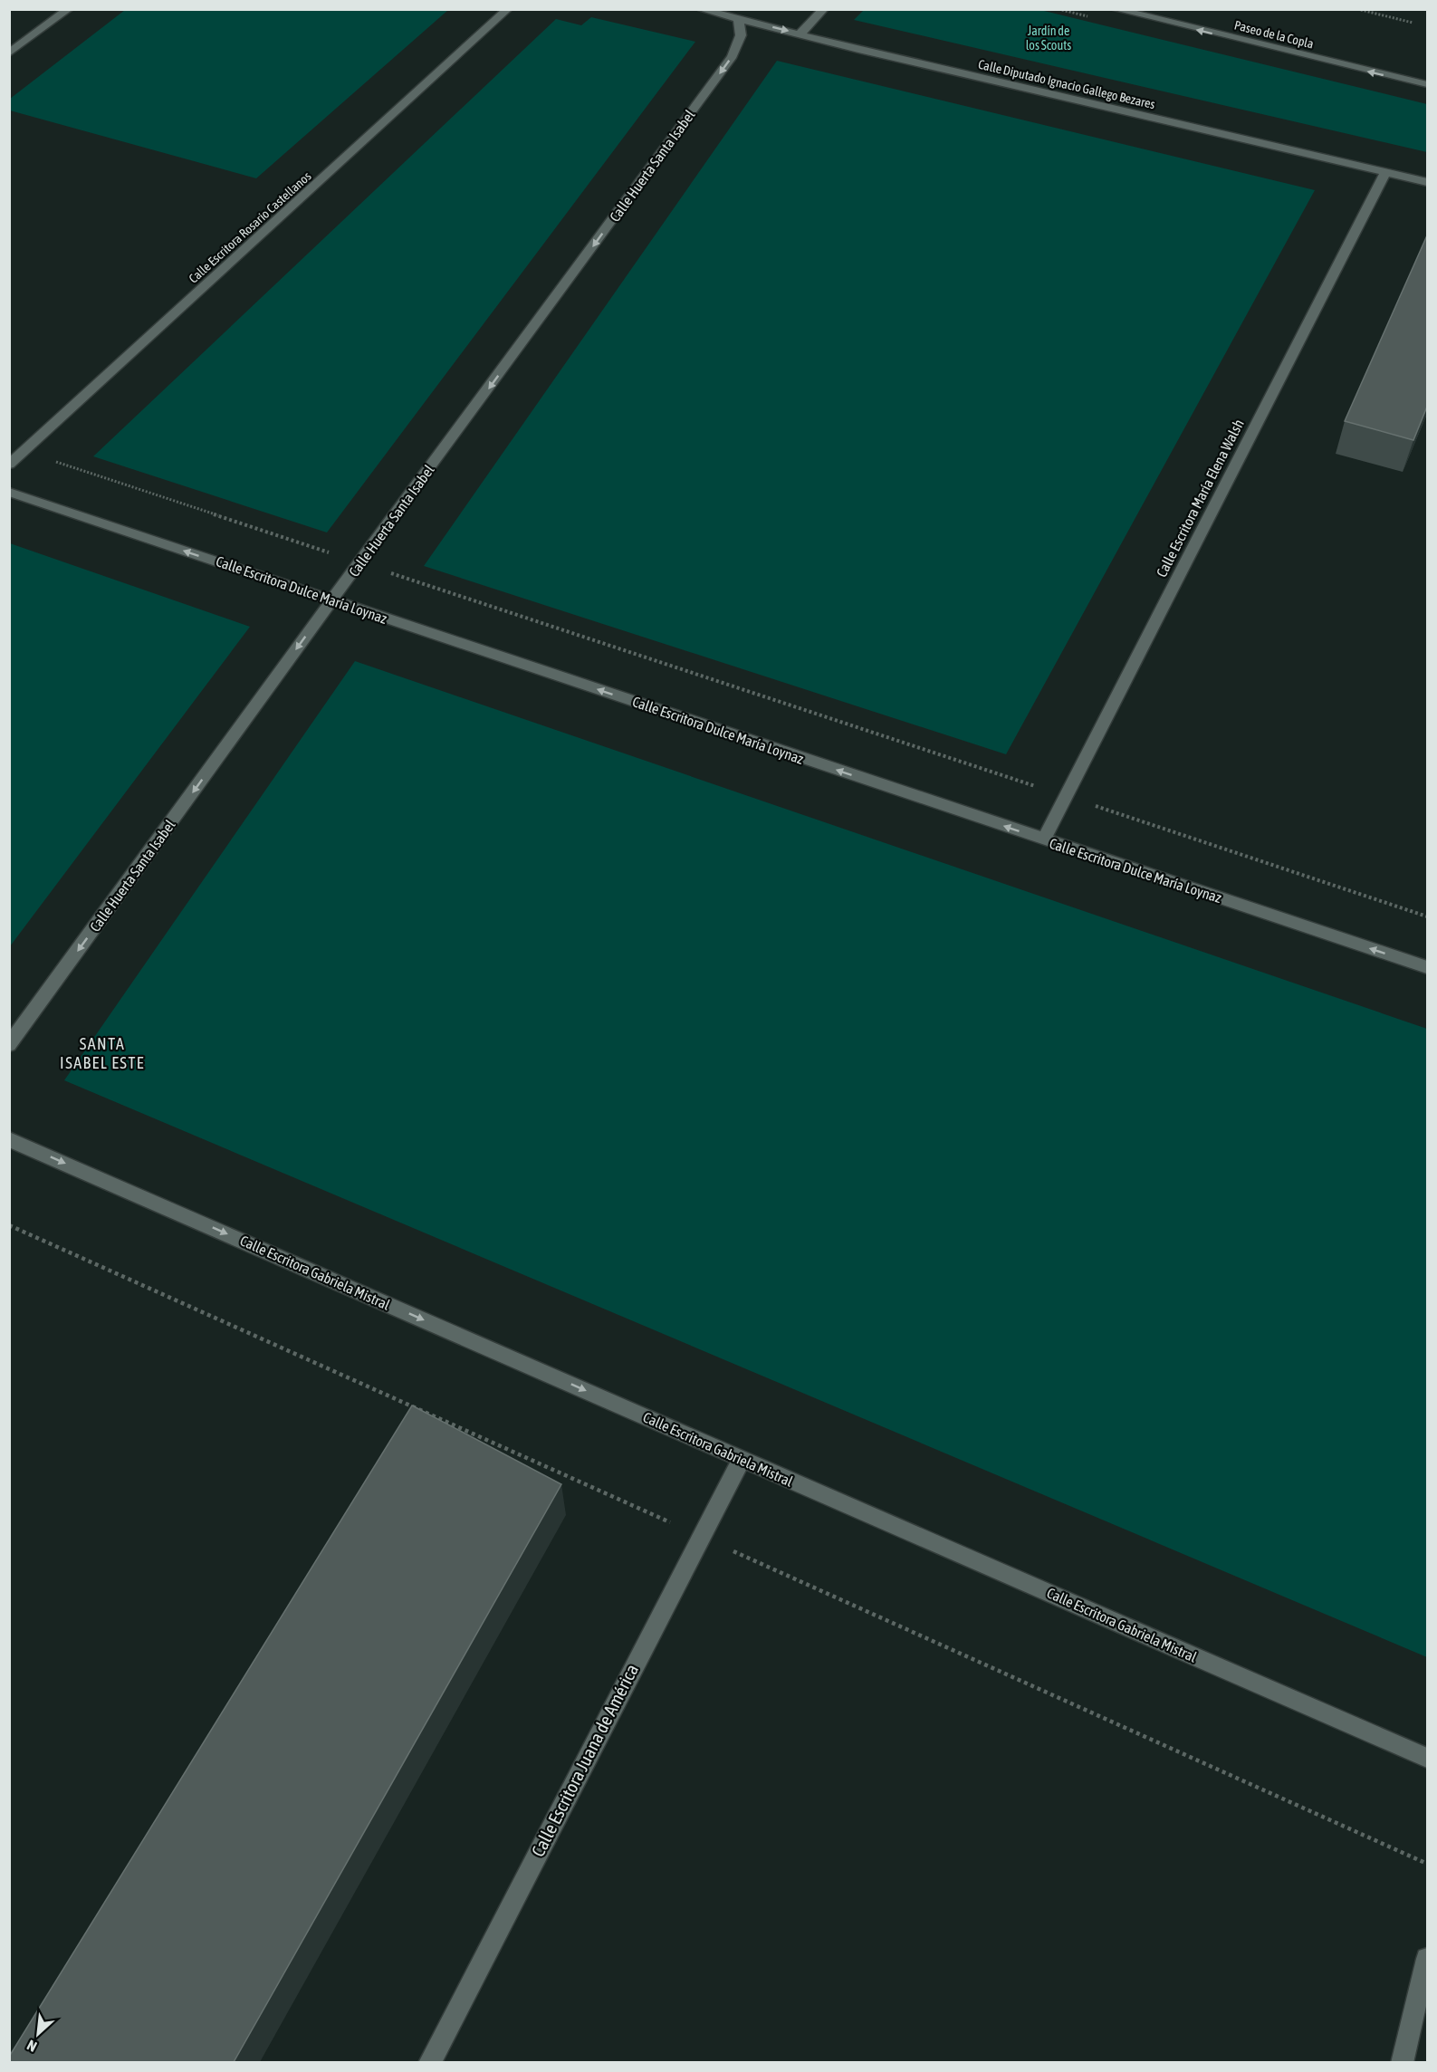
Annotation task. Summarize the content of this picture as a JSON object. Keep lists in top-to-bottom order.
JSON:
{
  "streets": {
    "street": [
      "Paseo de la Copla",
      "Calle Diputado Ignacio Gallego Bezares",
      "Calle Huerta Santa Isabel",
      "Calle Escritora Rosario Castellanos",
      "Calle Escritora María Elena Walsh",
      "Calle Escritora Dulce María Loynaz",
      "Calle Escritora Gabriela Mistral",
      "Calle Escritora Juana de América"
    ]
  },
  "crossings": [
    ["Calle Diputado Ignacio Gallego Bezares", "Calle Huerta Santa Isabel"],
    ["Calle Diputado Ignacio Gallego Bezares", "Calle Escritora María Elena Walsh"],
    ["Calle Huerta Santa Isabel", "Calle Escritora Dulce María Loynaz"],
    ["Calle Escritora María Elena Walsh", "Calle Escritora Dulce María Loynaz"],
    ["Calle Escritora Gabriela Mistral", "Calle Escritora Juana de América"]
  ],
  "one_way": [
    "Paseo de la Copla",
    "Calle Huerta Santa Isabel",
    "Calle Escritora Dulce María Loynaz",
    "Calle Escritora Gabriela Mistral"
  ],
  "districts": ["SANTA ISABEL ESTE"],
  "parks": ["Jardín de los Scouts"],
  "north": "bottom left"
}
